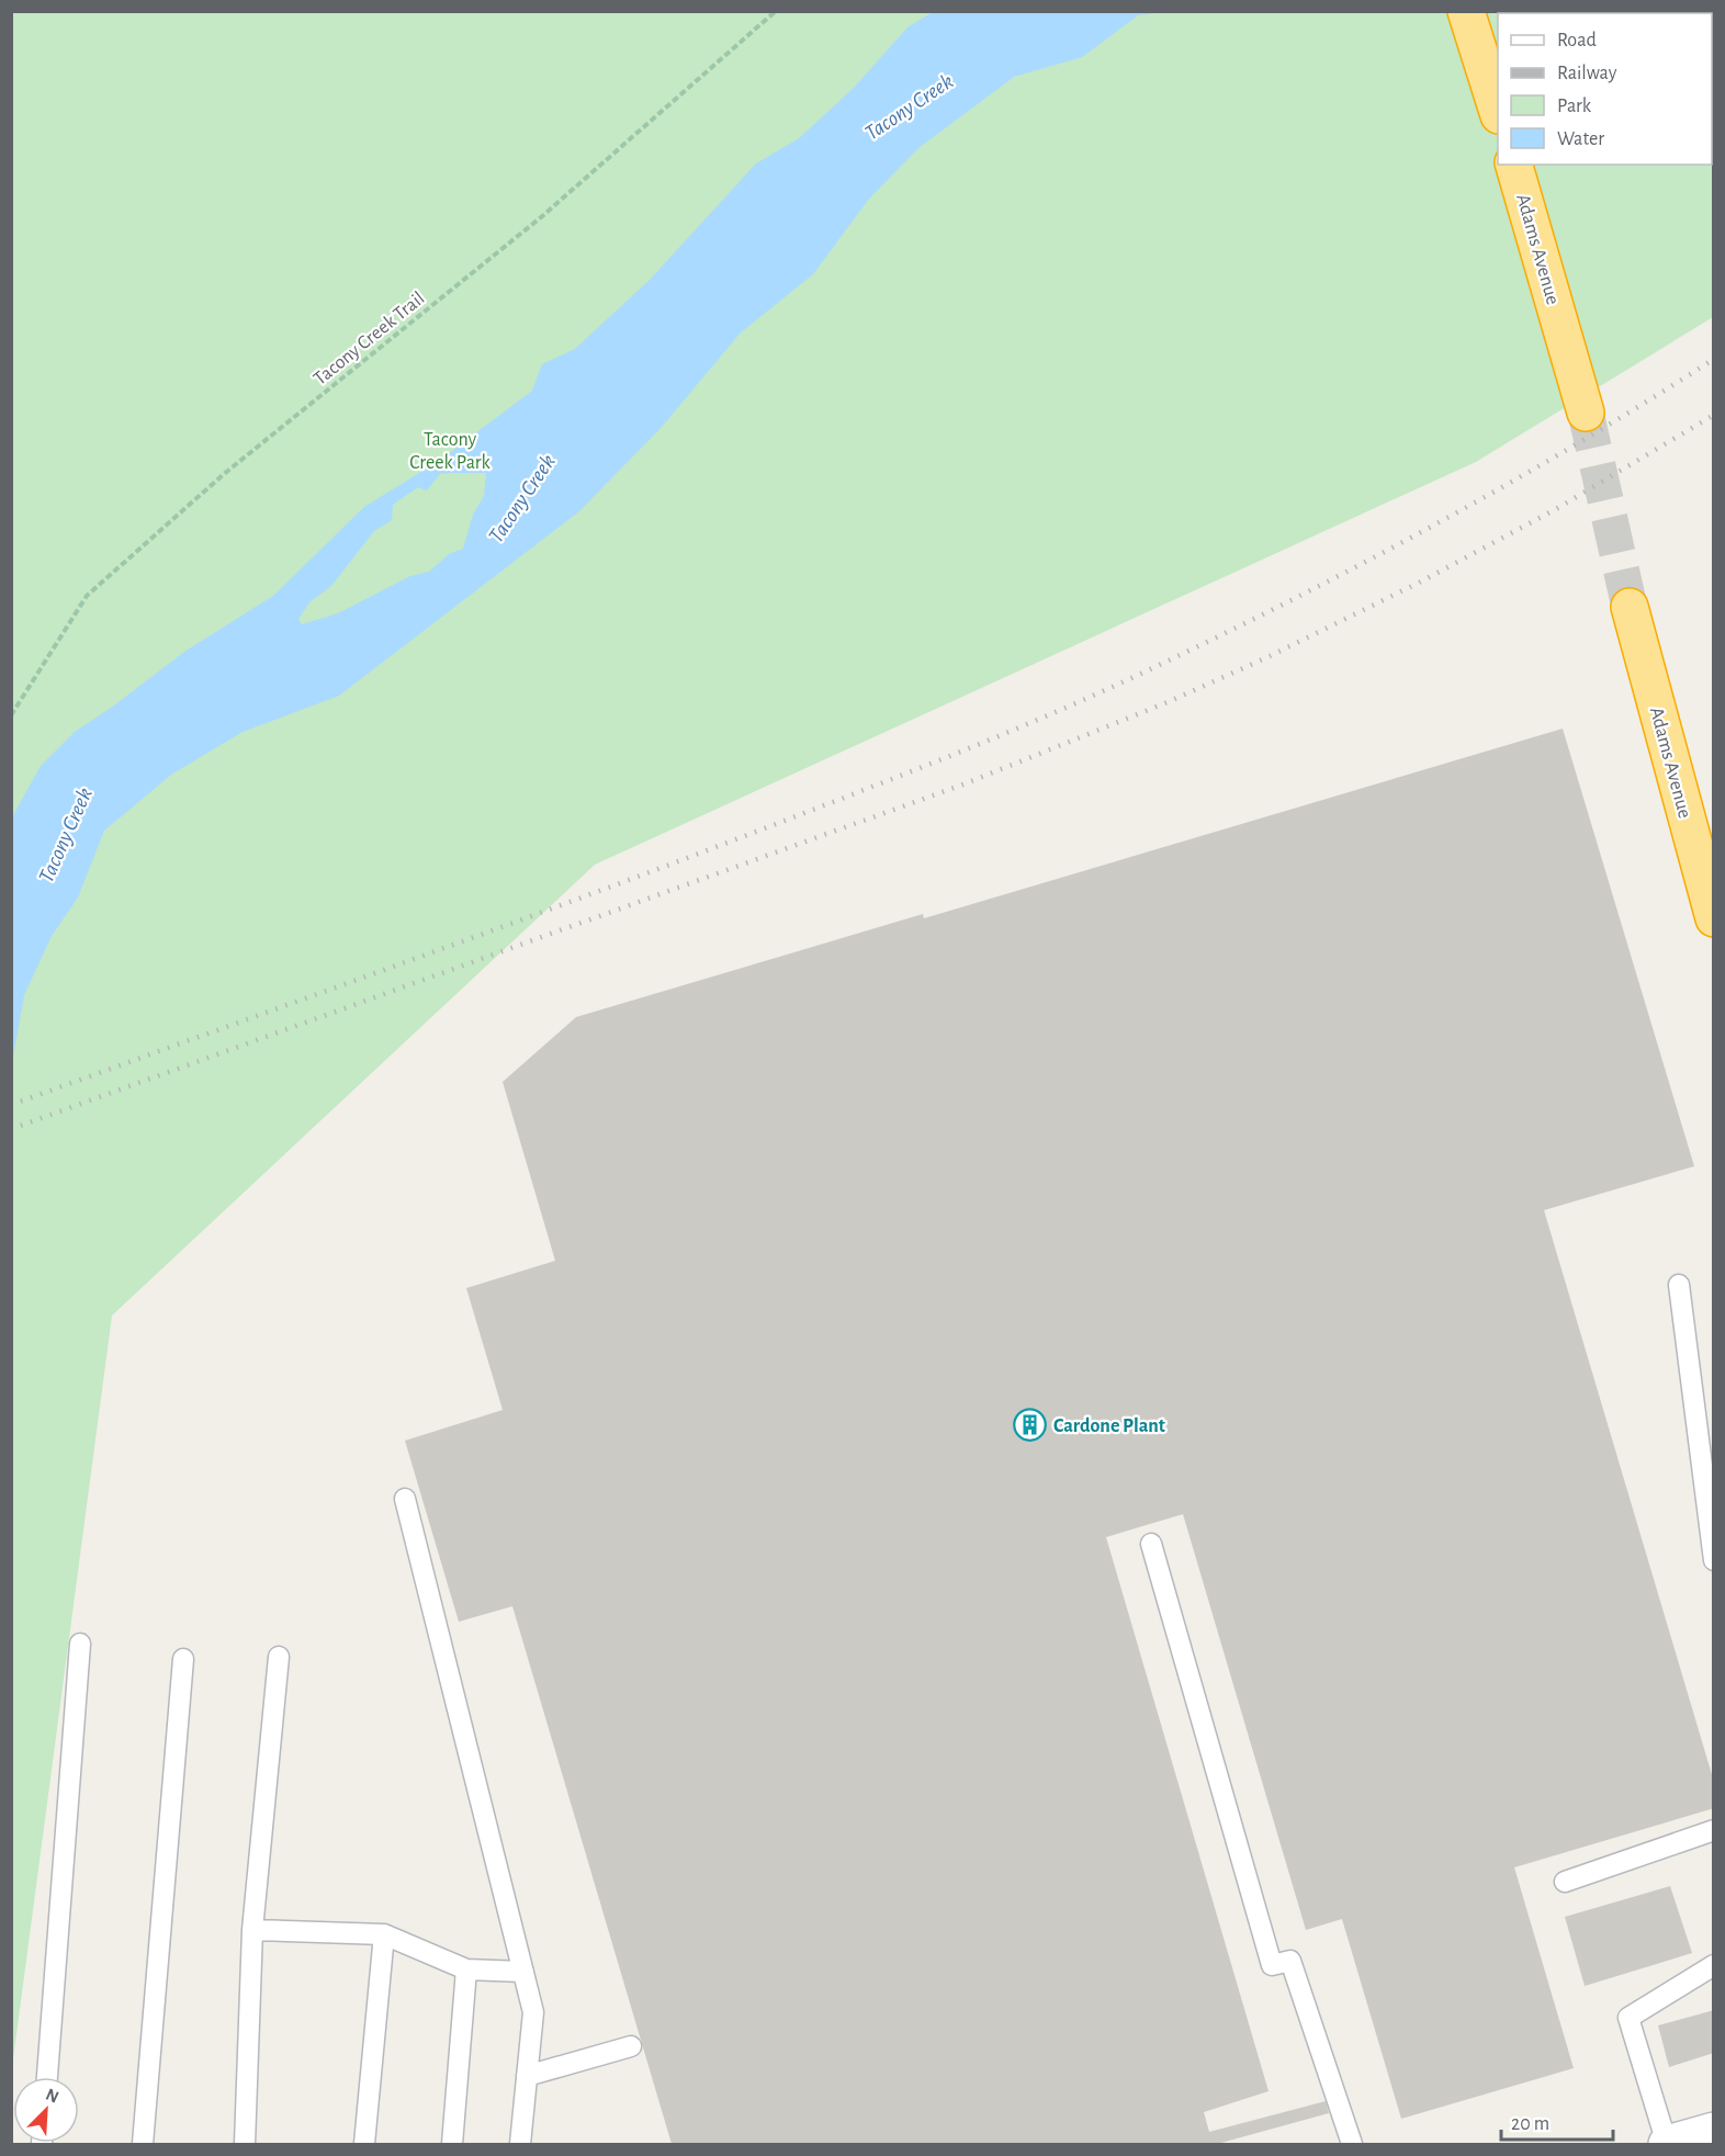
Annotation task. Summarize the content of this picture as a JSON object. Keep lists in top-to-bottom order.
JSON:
{
  "streets": {
    "highway": ["Adams Avenue"],
    "path": ["Tacony Creek Trail"]
  },
  "water": ["Tacony Creek"],
  "parks": ["Tacony Creek Park"],
  "places": {
    "building": ["Cardone Plant"]
  },
  "legend": [
    "Road",
    "Railway",
    "Park",
    "Water"
  ],
  "scale_bar": "20 m",
  "north": "top right"
}
